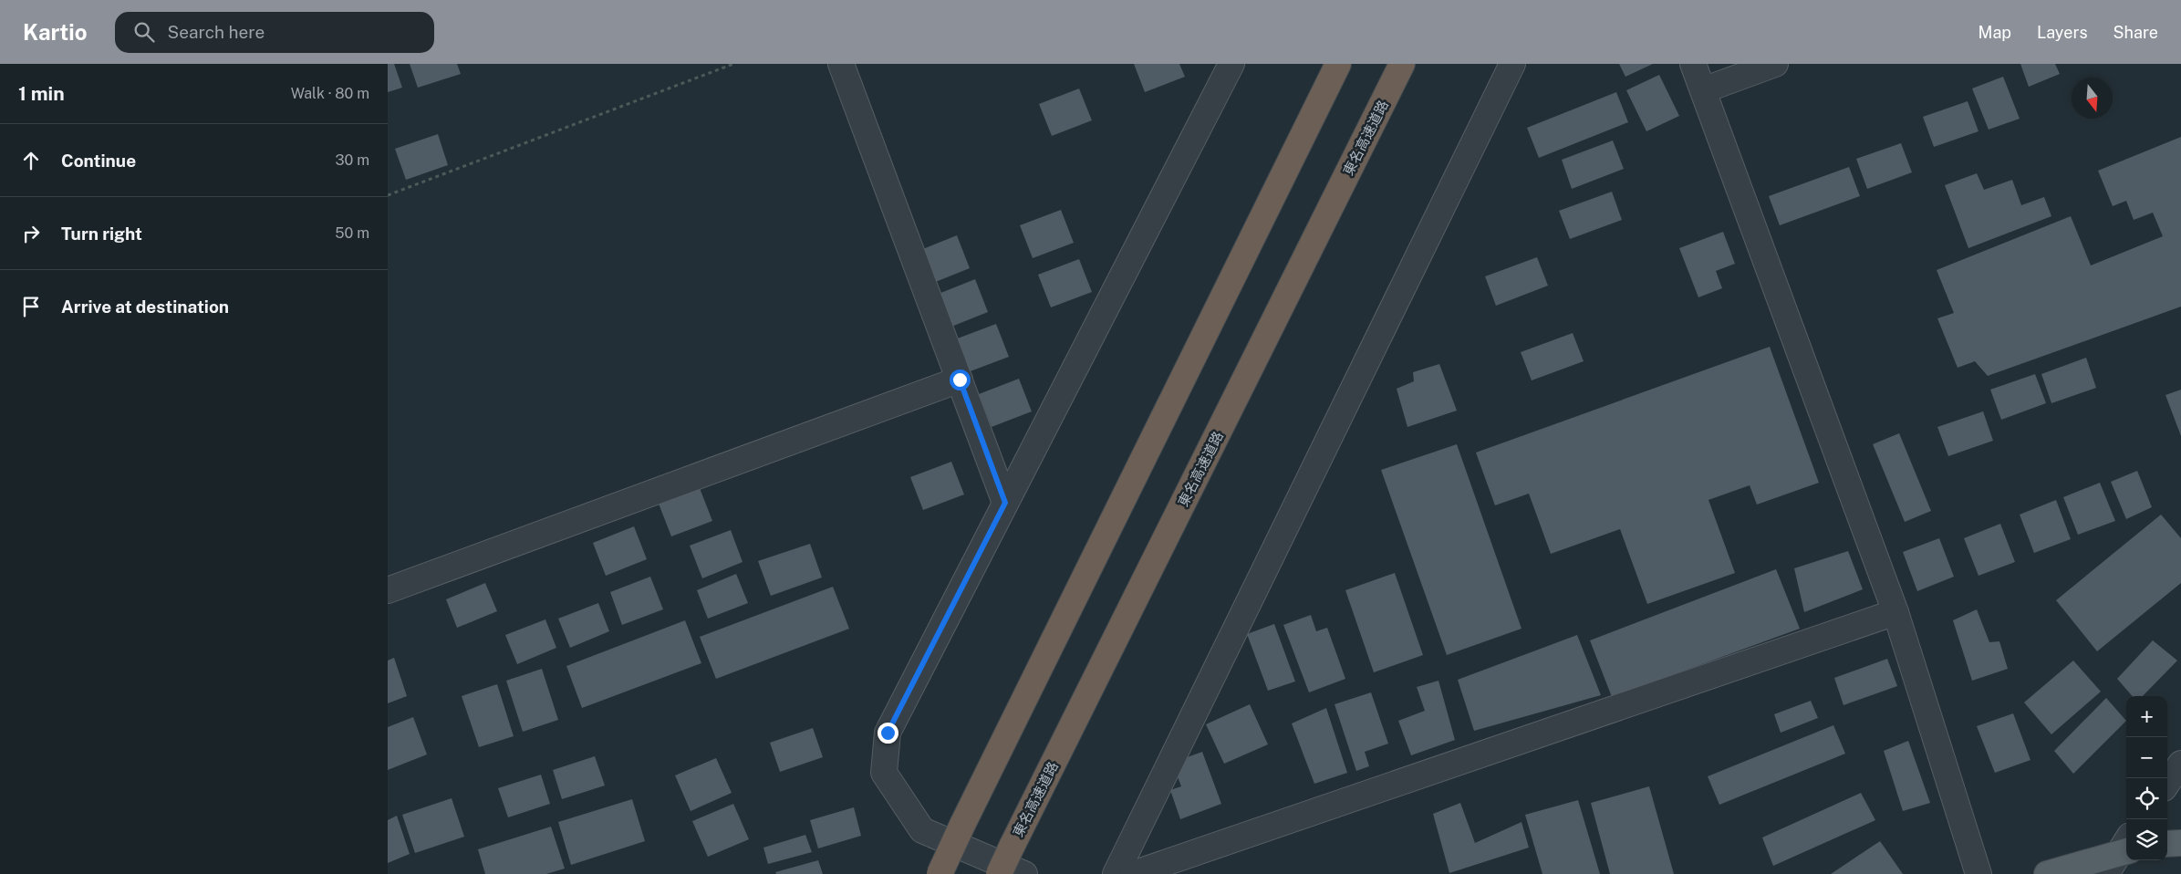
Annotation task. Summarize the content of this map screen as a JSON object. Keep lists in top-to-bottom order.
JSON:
{
  "streets": {
    "highway": ["東名高速道路"]
  },
  "north": "bottom",
  "page": {
    "header": "Kartio",
    "search": "Search here",
    "nav": ["Map", "Layers", "Share"],
    "heading": ["1 min", "Walk · 80 m"],
    "list": [
      ["Continue", "30 m"],
      ["Turn right", "50 m"],
      "Arrive at destination"
    ],
    "map_buttons": ["+", "−"]
  }
}
